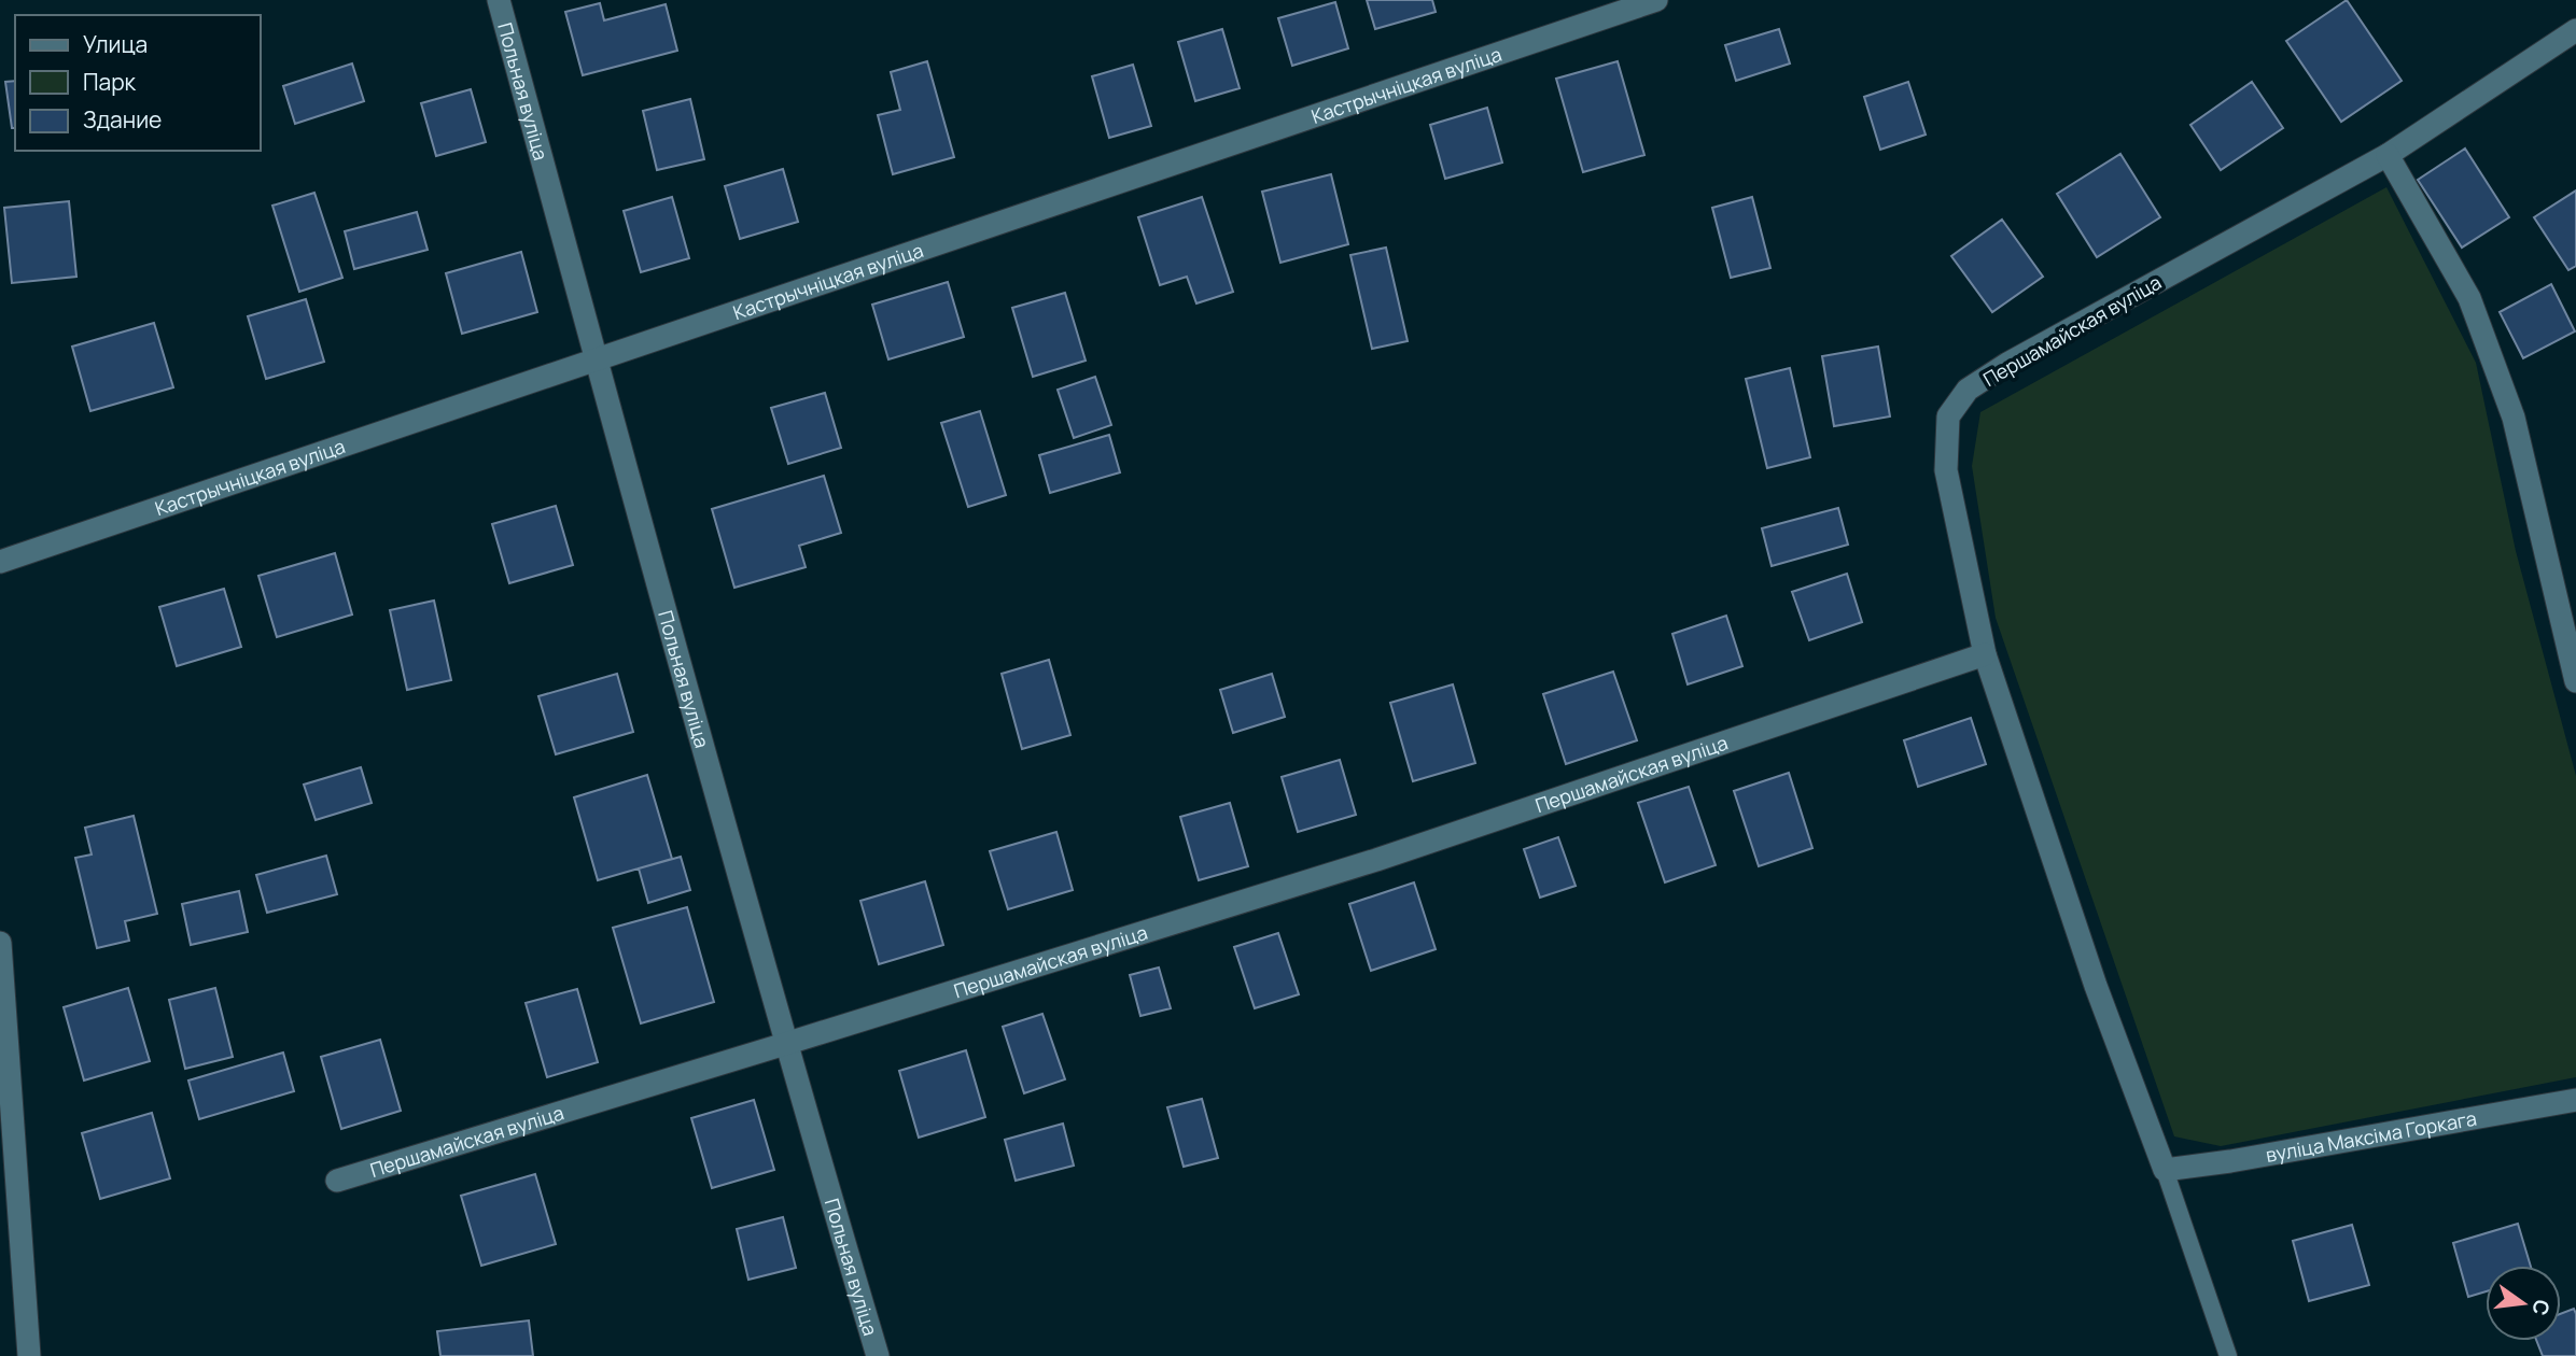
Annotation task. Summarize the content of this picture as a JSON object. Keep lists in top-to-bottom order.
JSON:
{
  "streets": {
    "street": [
      "Кастрычніцкая вуліца",
      "Польная вуліца",
      "Першамайская вуліца",
      "вуліца Максіма Горкага"
    ]
  },
  "crossings": [
    ["Кастрычніцкая вуліца", "Польная вуліца"],
    ["Польная вуліца", "Першамайская вуліца"]
  ],
  "legend": ["Улица", "Парк", "Здание"],
  "north": "right"
}
